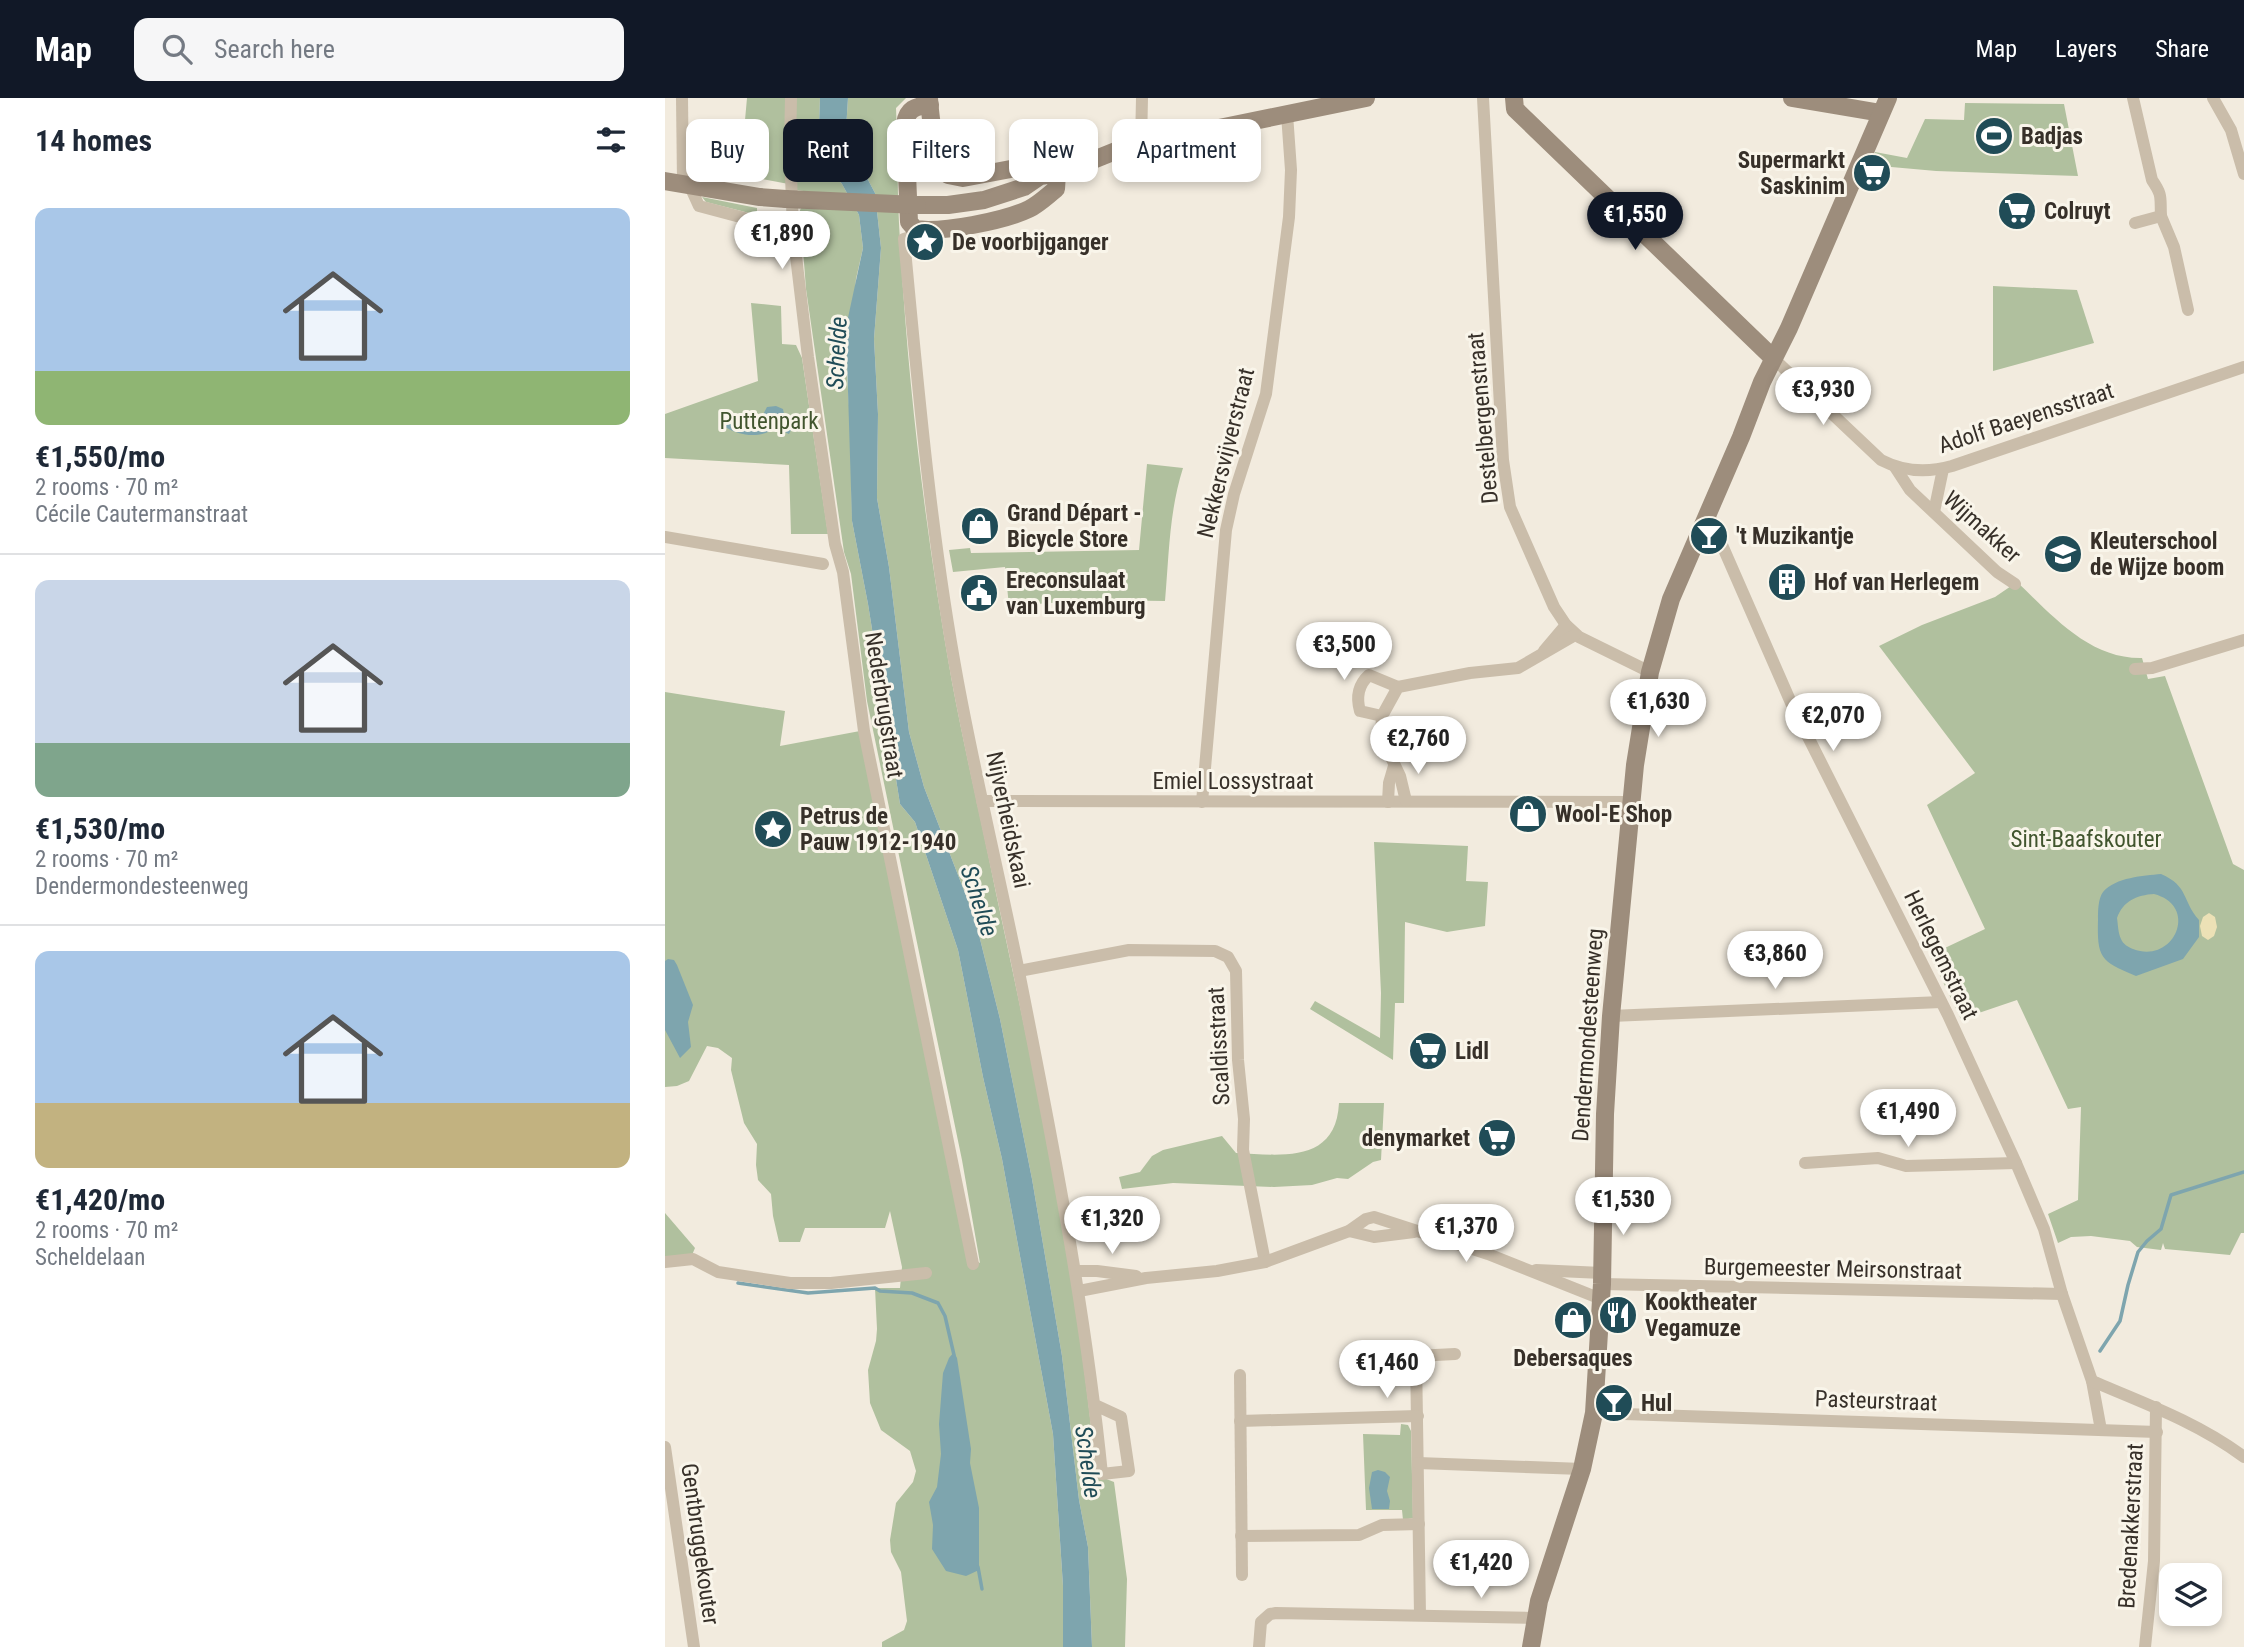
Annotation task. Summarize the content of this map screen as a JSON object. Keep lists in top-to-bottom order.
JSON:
{
  "streets": {
    "street": [
      "Destelbergenstraat",
      "Adolf Baeyensstraat",
      "Nekkersvijverstraat",
      "Wijmakker",
      "Nederbrugstraat",
      "Emiel Lossystraat",
      "Nijverheidskaai",
      "Herlegemstraat",
      "Dendermondesteenweg",
      "Scaldisstraat",
      "Burgemeester Meirsonstraat",
      "Pasteurstraat",
      "Bredenakkerstraat",
      "Gentbruggekouter"
    ]
  },
  "crossings": [
    ["Adolf Baeyensstraat", "Wijmakker"],
    ["Nekkersvijverstraat", "Emiel Lossystraat"],
    ["Emiel Lossystraat", "Nijverheidskaai"],
    ["Emiel Lossystraat", "Dendermondesteenweg"],
    ["Nijverheidskaai", "Scaldisstraat"],
    ["Herlegemstraat", "Dendermondesteenweg"],
    ["Herlegemstraat", "Burgemeester Meirsonstraat"],
    ["Herlegemstraat", "Pasteurstraat"],
    ["Dendermondesteenweg", "Burgemeester Meirsonstraat"],
    ["Dendermondesteenweg", "Pasteurstraat"],
    ["Pasteurstraat", "Bredenakkerstraat"]
  ],
  "water": ["Schelde"],
  "parks": ["Puttenpark", "Sint-Baafskouter"],
  "places": {
    "sports": ["Badjas"],
    "supermarket": [
      "Supermarkt Saskinim",
      "Colruyt",
      "Lidl",
      "denymarket"
    ],
    "place": ["De voorbijganger", "Petrus de Pauw 1912-1940"],
    "shop": ["Grand Départ - Bicycle Store", "Wool-E Shop", "Debersaques"],
    "bar": ["'t Muzikantje", "Hul"],
    "school or university": ["Kleuterschool de Wijze boom"],
    "building": ["Hof van Herlegem"],
    "public building": ["Ereconsulaat van Luxemburg"],
    "restaurant": ["Kooktheater Vegamuze"]
  },
  "page": {
    "header": "Map",
    "search": "Search here",
    "nav": ["Map", "Layers", "Share"],
    "heading": "14 homes",
    "chip": [
      "Buy",
      "Rent",
      "Filters",
      "New",
      "Apartment"
    ],
    "list": [
      {
        "name": "€1,550/mo",
        "note": "2 rooms · 70 m² · Cécile Cautermanstraat"
      },
      {
        "name": "€1,530/mo",
        "note": "2 rooms · 70 m² · Dendermondesteenweg"
      },
      {
        "name": "€1,420/mo",
        "note": "2 rooms · 70 m² · Scheldelaan"
      }
    ],
    "price": [
      "€1,550",
      "€1,890",
      "€3,930",
      "€3,500",
      "€1,630",
      "€2,070",
      "€2,760",
      "€3,860",
      "€1,490",
      "€1,530",
      "€1,320",
      "€1,370",
      "€1,460",
      "€1,420"
    ]
  }
}
